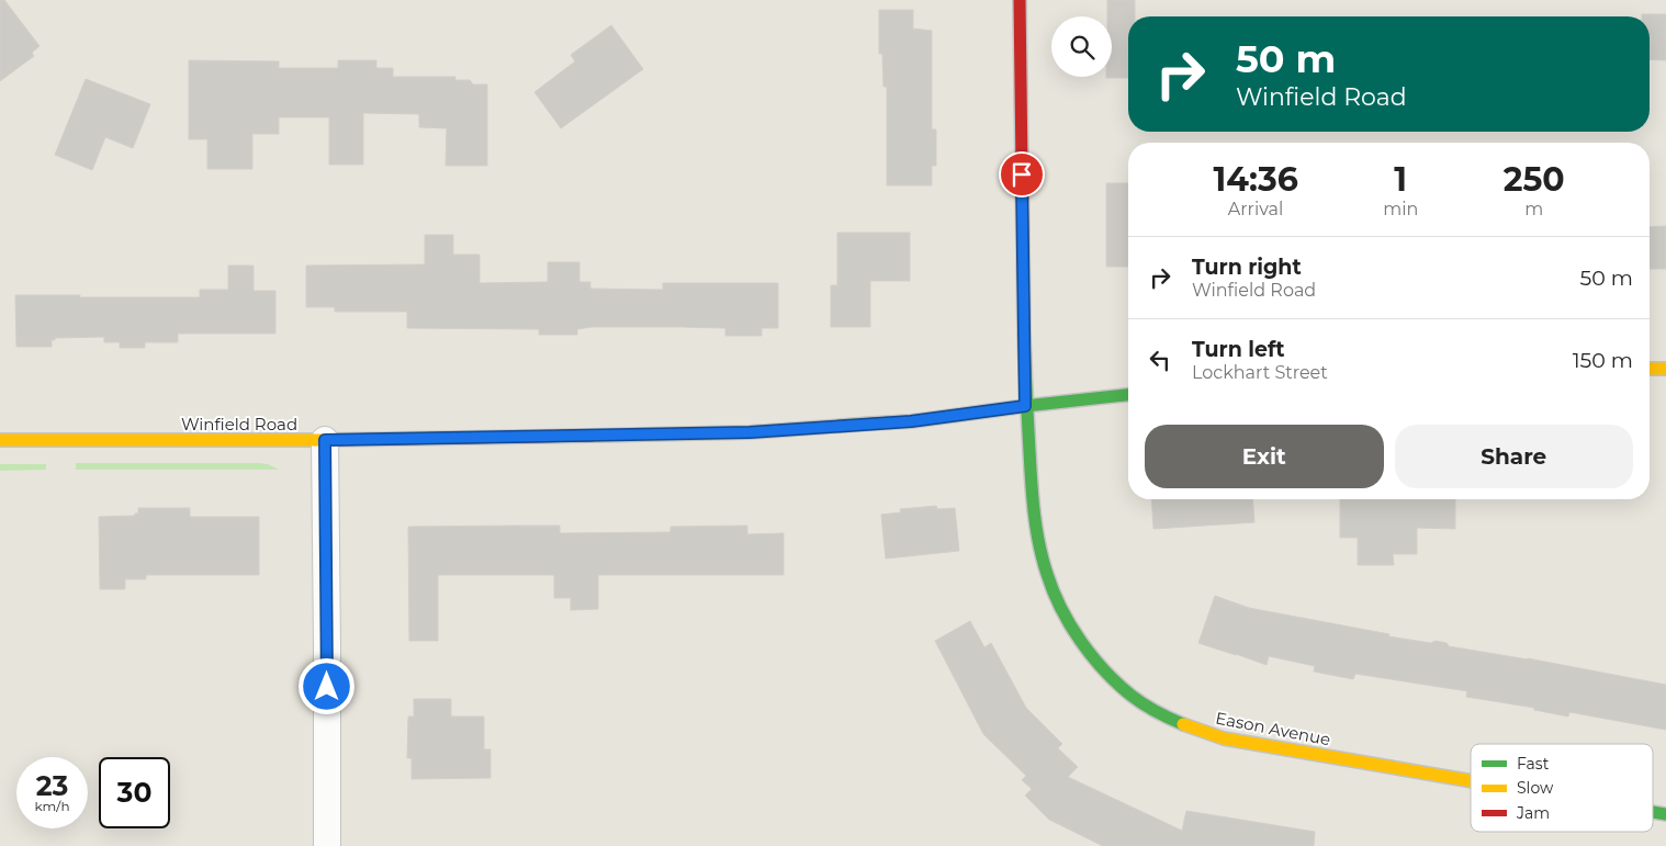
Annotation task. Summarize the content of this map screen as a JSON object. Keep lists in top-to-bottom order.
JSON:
{
  "streets": {
    "street": ["Winfield Road", "Eason Avenue"]
  },
  "crossings": [
    ["Winfield Road", "Eason Avenue"]
  ],
  "legend": ["Fast", "Slow", "Jam"],
  "page": {
    "turn": ["50 m", "Winfield Road"],
    "eta": [
      "14:36",
      "Arrival",
      "1",
      "min",
      "250",
      "m"
    ],
    "list": [
      {
        "name": "Turn right",
        "note": "Winfield Road",
        "value": "50 m"
      },
      {
        "name": "Turn left",
        "note": "Lockhart Street",
        "value": "150 m"
      }
    ],
    "buttons": ["Exit", "Share"],
    "speed": "23 km/h",
    "limit": "30"
  }
}
